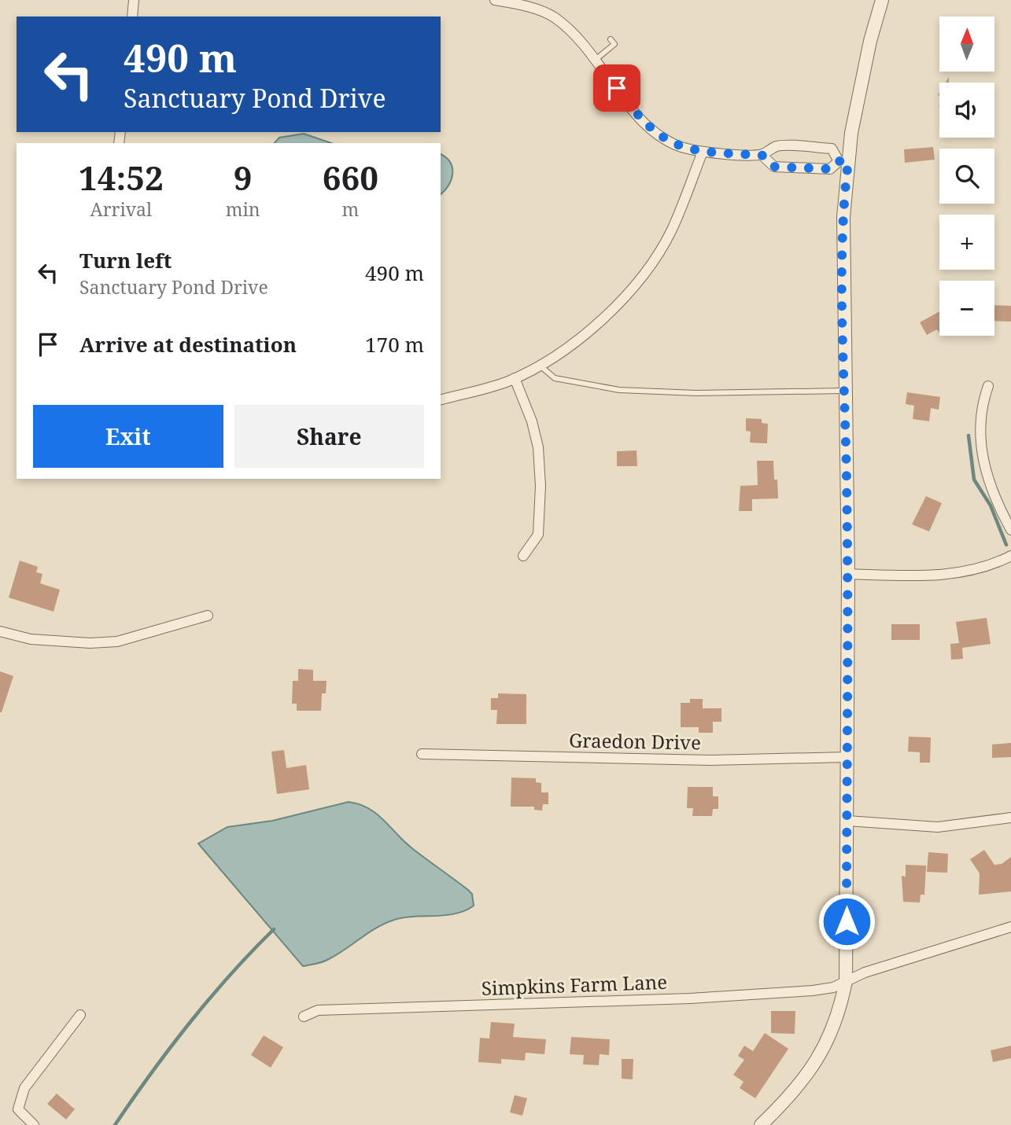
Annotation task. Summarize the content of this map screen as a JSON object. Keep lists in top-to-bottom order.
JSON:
{
  "streets": {
    "street": ["Graedon Drive", "Simpkins Farm Lane"]
  },
  "north": "top",
  "page": {
    "map_buttons": ["+", "−"],
    "turn": ["490 m", "Sanctuary Pond Drive"],
    "eta": [
      "14:52",
      "Arrival",
      "9",
      "min",
      "660",
      "m"
    ],
    "list": [
      {
        "name": "Turn left",
        "note": "Sanctuary Pond Drive",
        "value": "490 m"
      },
      {
        "name": "Arrive at destination",
        "value": "170 m"
      }
    ],
    "buttons": ["Exit", "Share"]
  }
}
